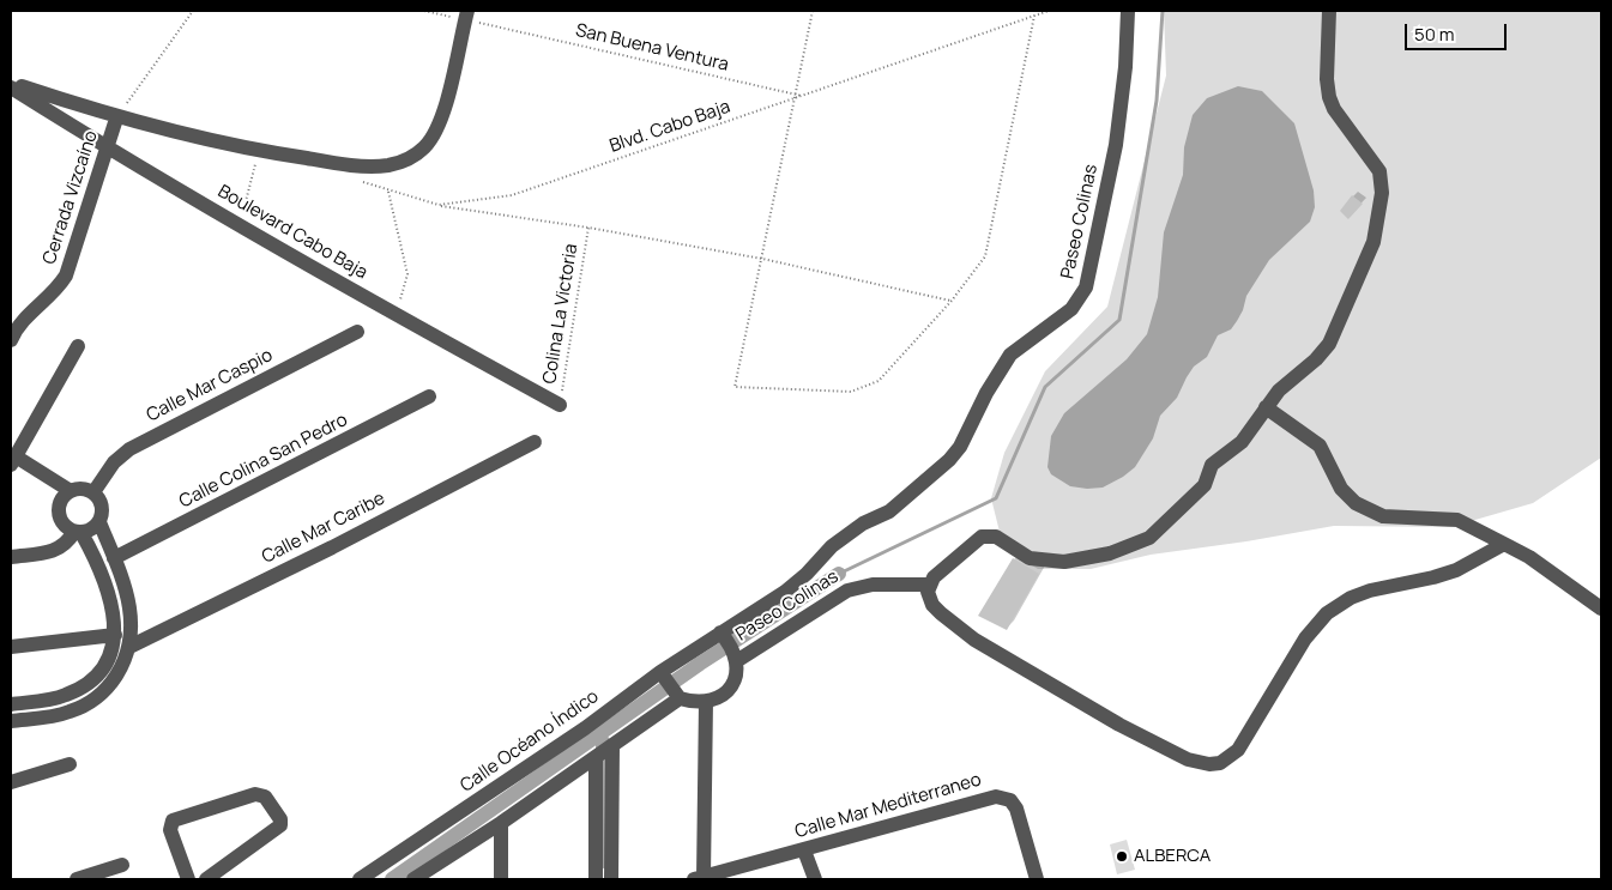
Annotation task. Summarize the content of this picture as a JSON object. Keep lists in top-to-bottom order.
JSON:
{
  "streets": {
    "street": [
      "Cerrada Vizcaíno",
      "Paseo Colinas",
      "Boulevard Cabo Baja",
      "Calle Mar Caspio",
      "Calle Colina San Pedro",
      "Calle Mar Caribe",
      "Calle Océano Índico",
      "Calle Mar Mediterraneo"
    ],
    "path": ["San Buena Ventura", "Blvd. Cabo Baja", "Colina La Victoria"]
  },
  "crossings": [
    ["San Buena Ventura", "Blvd. Cabo Baja"],
    ["San Buena Ventura", "Boulevard Cabo Baja"],
    ["Cerrada Vizcaíno", "Boulevard Cabo Baja"],
    ["Paseo Colinas", "Calle Océano Índico"],
    ["Boulevard Cabo Baja", "Colina La Victoria"]
  ],
  "places": ["ALBERCA"],
  "scale_bar": "50 m"
}
